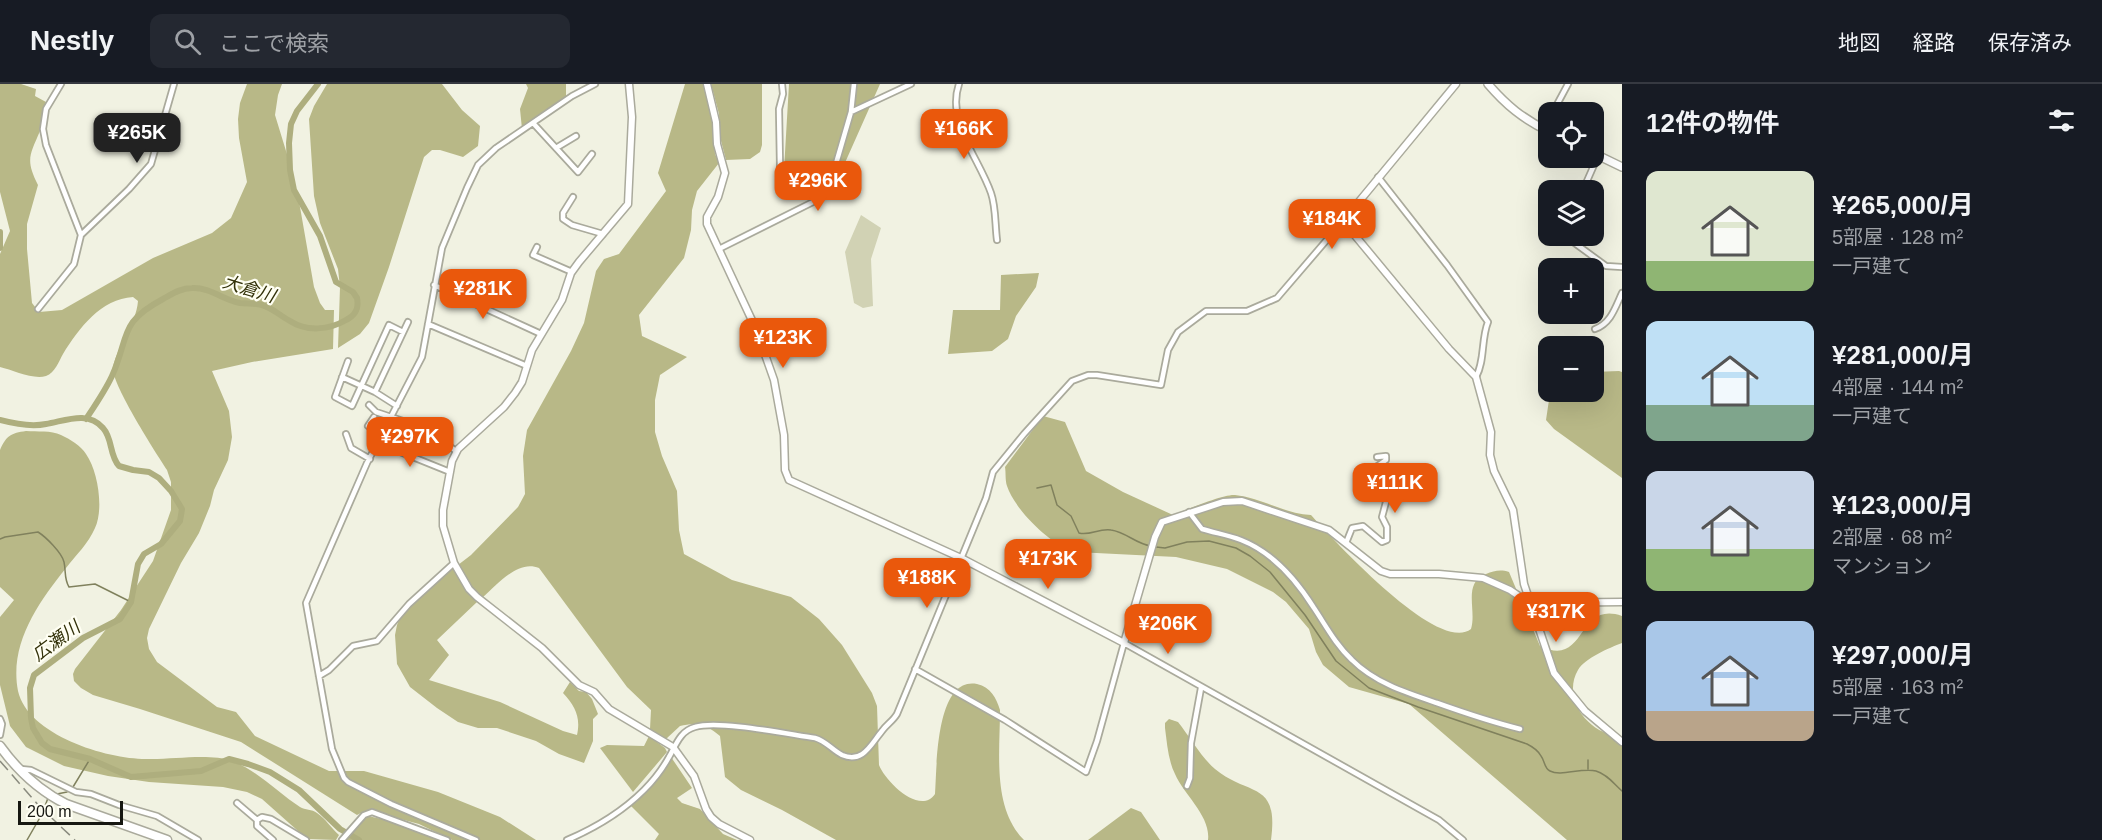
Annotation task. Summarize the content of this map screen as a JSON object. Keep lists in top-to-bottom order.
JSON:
{
  "water": ["大倉川", "広瀬川"],
  "scale_bar": "200 m",
  "page": {
    "header": "Nestly",
    "search": "ここで検索",
    "nav": ["地図", "経路", "保存済み"],
    "heading": "12件の物件",
    "map_buttons": ["+", "−"],
    "price": [
      "¥166K",
      "¥265K",
      "¥296K",
      "¥184K",
      "¥281K",
      "¥123K",
      "¥297K",
      "¥111K",
      "¥173K",
      "¥188K",
      "¥317K",
      "¥206K"
    ],
    "list": [
      {
        "name": "¥265,000/月",
        "note": "5部屋 · 128 m² · 一戸建て"
      },
      {
        "name": "¥281,000/月",
        "note": "4部屋 · 144 m² · 一戸建て"
      },
      {
        "name": "¥123,000/月",
        "note": "2部屋 · 68 m² · マンション"
      },
      {
        "name": "¥297,000/月",
        "note": "5部屋 · 163 m² · 一戸建て"
      }
    ],
    "scale": "200 m"
  }
}
